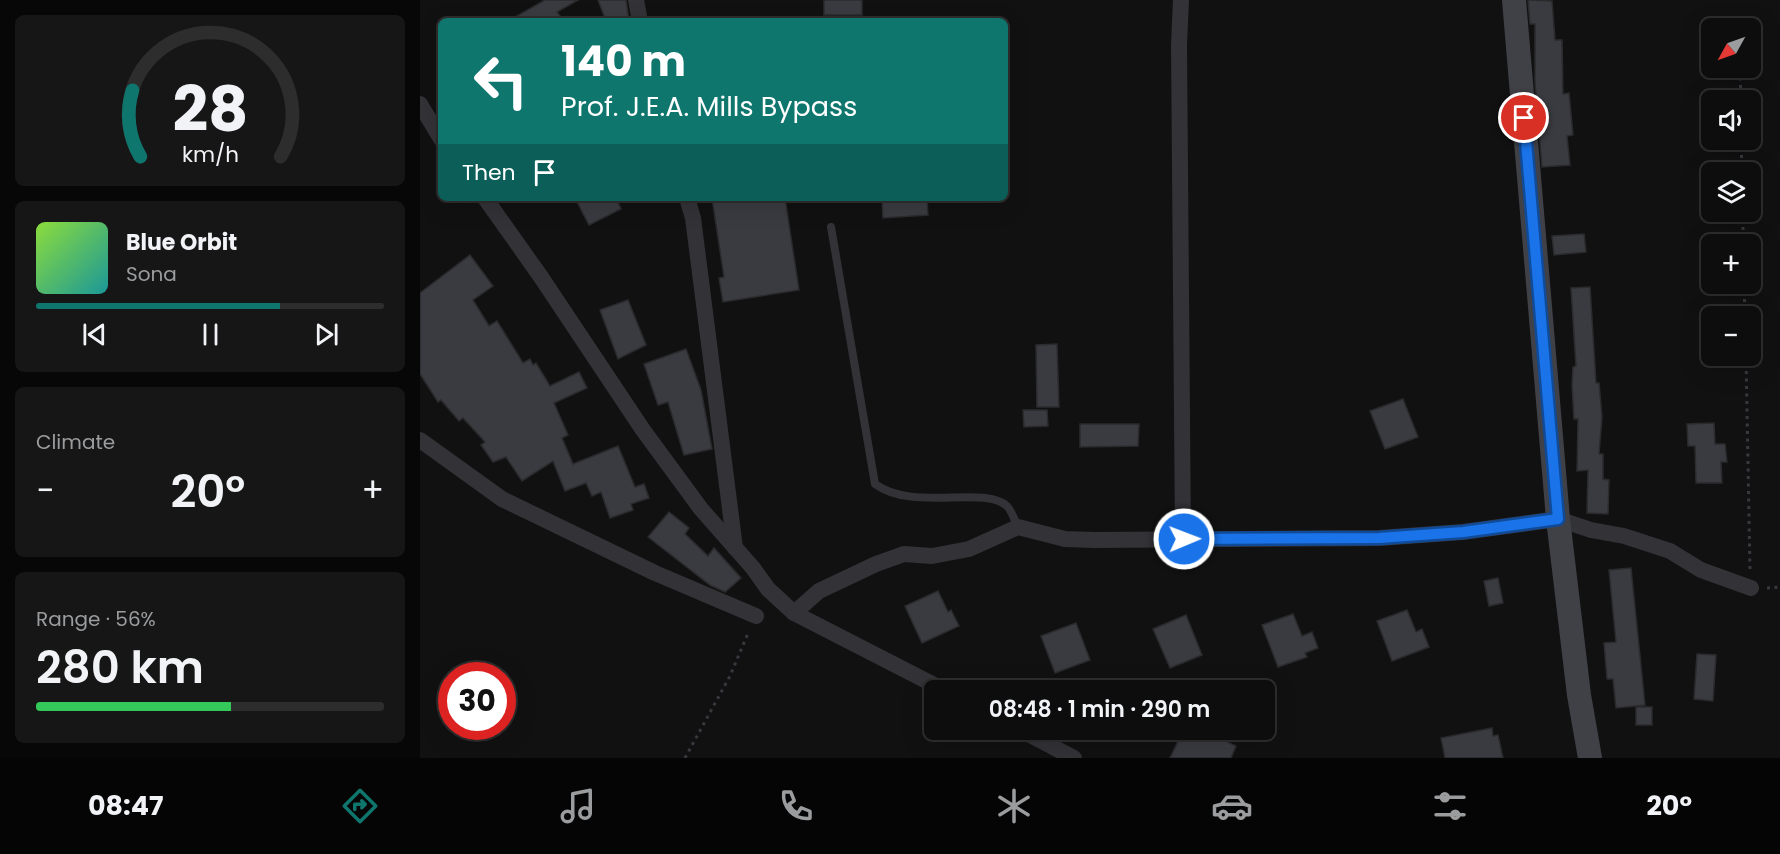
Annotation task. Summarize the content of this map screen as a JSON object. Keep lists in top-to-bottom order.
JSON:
{
  "north": "bottom left",
  "page": {
    "map_buttons": ["+", "−"],
    "turn": ["140 m", "Prof. J.E.A. Mills Bypass"],
    "then": "Then",
    "song": ["Blue Orbit", "Sona"],
    "tile": [
      "Climate",
      ["Range · 56%", "280 km"]
    ],
    "heat": ["−", "20°", "+"],
    "limit": "30",
    "trip": "08:48 · 1 min · 290 m",
    "tabs": ["08:47", "20°"],
    "gauge": ["28", "km/h"]
  }
}
